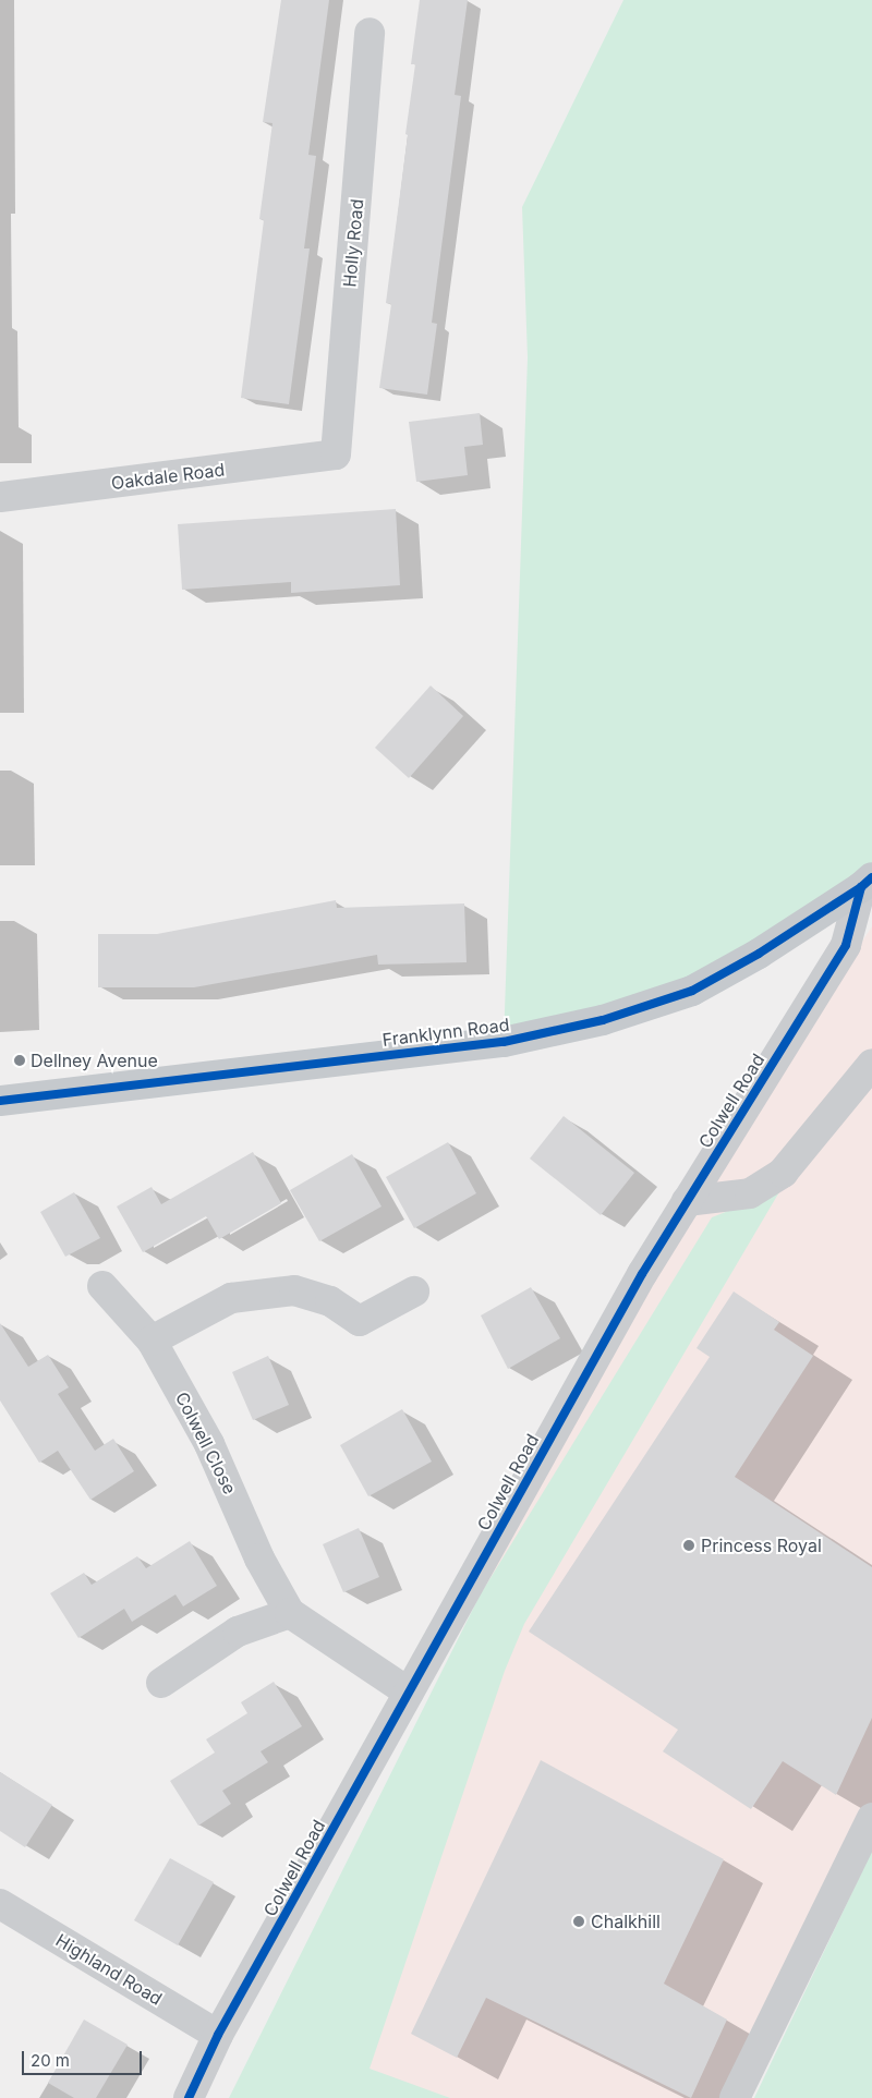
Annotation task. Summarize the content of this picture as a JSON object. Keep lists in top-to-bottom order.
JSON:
{
  "streets": {
    "main road": ["Franklynn Road"],
    "street": [
      "Holly Road",
      "Oakdale Road",
      "Colwell Road",
      "Colwell Close",
      "Highland Road"
    ]
  },
  "crossings": [
    ["Holly Road", "Oakdale Road"],
    ["Franklynn Road", "Colwell Road"],
    ["Colwell Road", "Colwell Close"],
    ["Colwell Road", "Highland Road"]
  ],
  "places": ["Dellney Avenue", "Princess Royal", "Chalkhill"],
  "scale_bar": "20 m"
}
